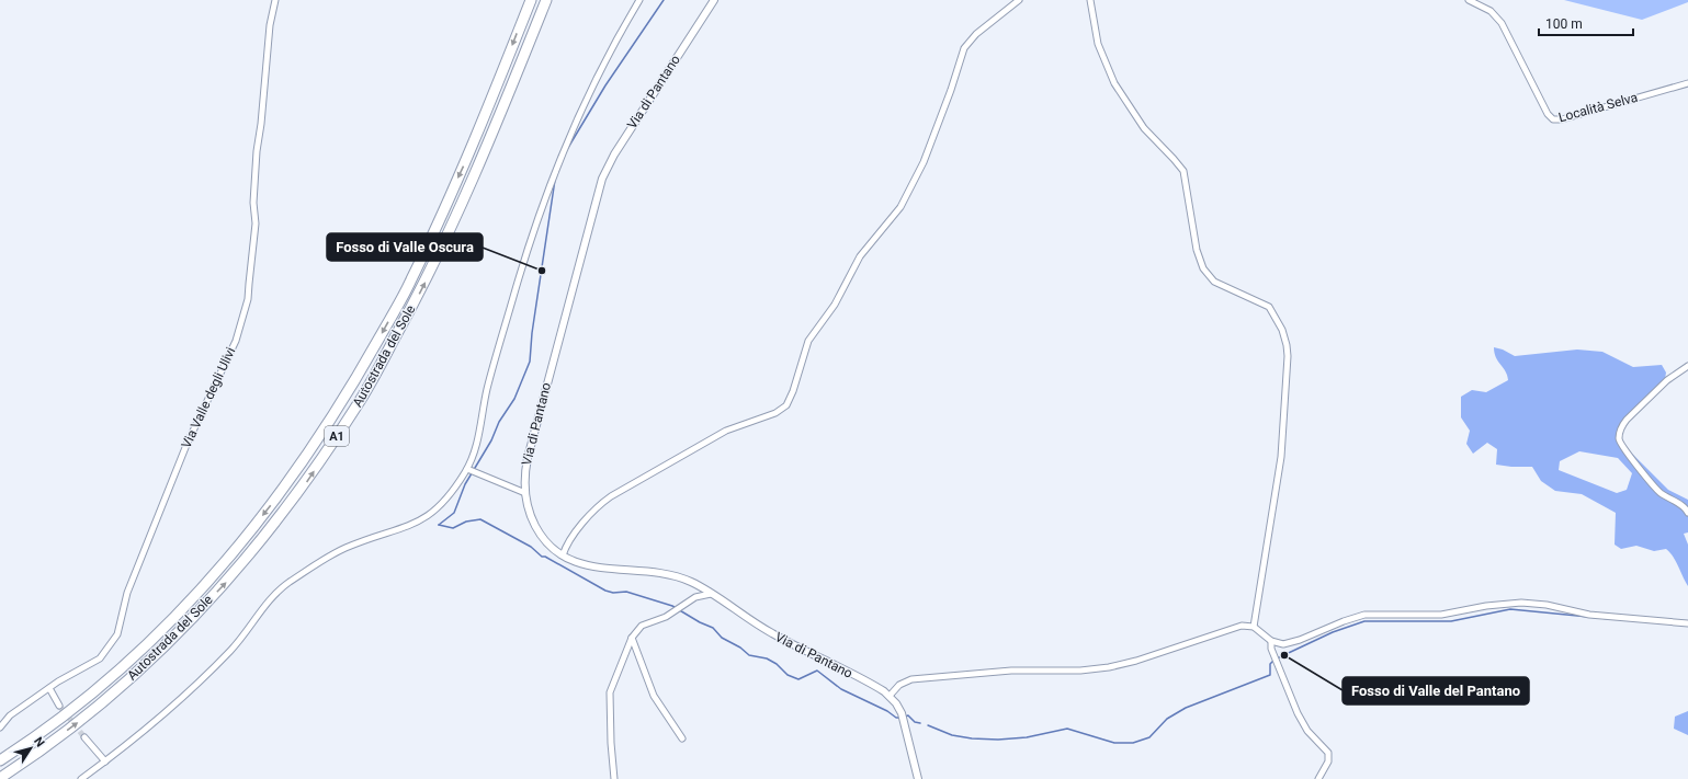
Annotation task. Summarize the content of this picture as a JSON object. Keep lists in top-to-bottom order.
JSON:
{
  "streets": {
    "highway": ["Autostrada del Sole", "A1"],
    "street": ["Via di Pantano", "Località Selva", "Via Valle degli Ulivi"]
  },
  "places": ["Fosso di Valle Oscura", "Fosso di Valle del Pantano"],
  "scale_bar": "100 m",
  "north": "top right"
}
